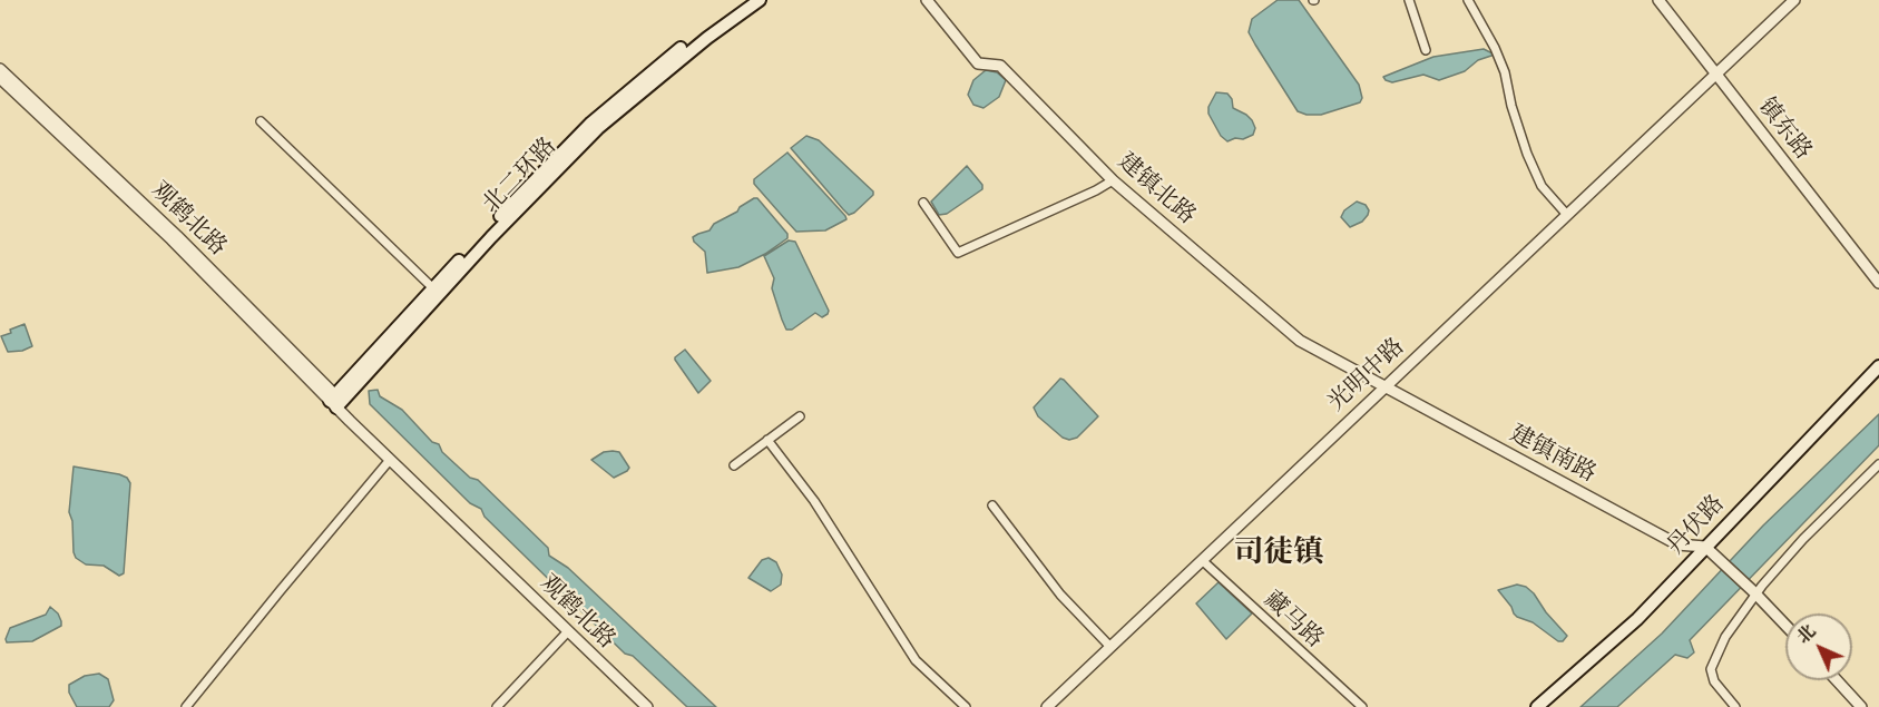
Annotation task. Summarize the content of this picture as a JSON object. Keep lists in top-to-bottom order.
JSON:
{
  "streets": {
    "main road": ["北二环路", "丹伏路"],
    "street": [
      "镇东路",
      "建镇北路",
      "观鹤北路",
      "光明中路",
      "建镇南路",
      "藏马路"
    ]
  },
  "crossings": [
    ["镇东路", "光明中路"],
    ["北二环路", "观鹤北路"],
    ["建镇北路", "光明中路"],
    ["建镇北路", "建镇南路"],
    ["光明中路", "建镇南路"],
    ["光明中路", "藏马路"],
    ["建镇南路", "丹伏路"]
  ],
  "districts": ["司徒镇"],
  "north": "top left"
}
